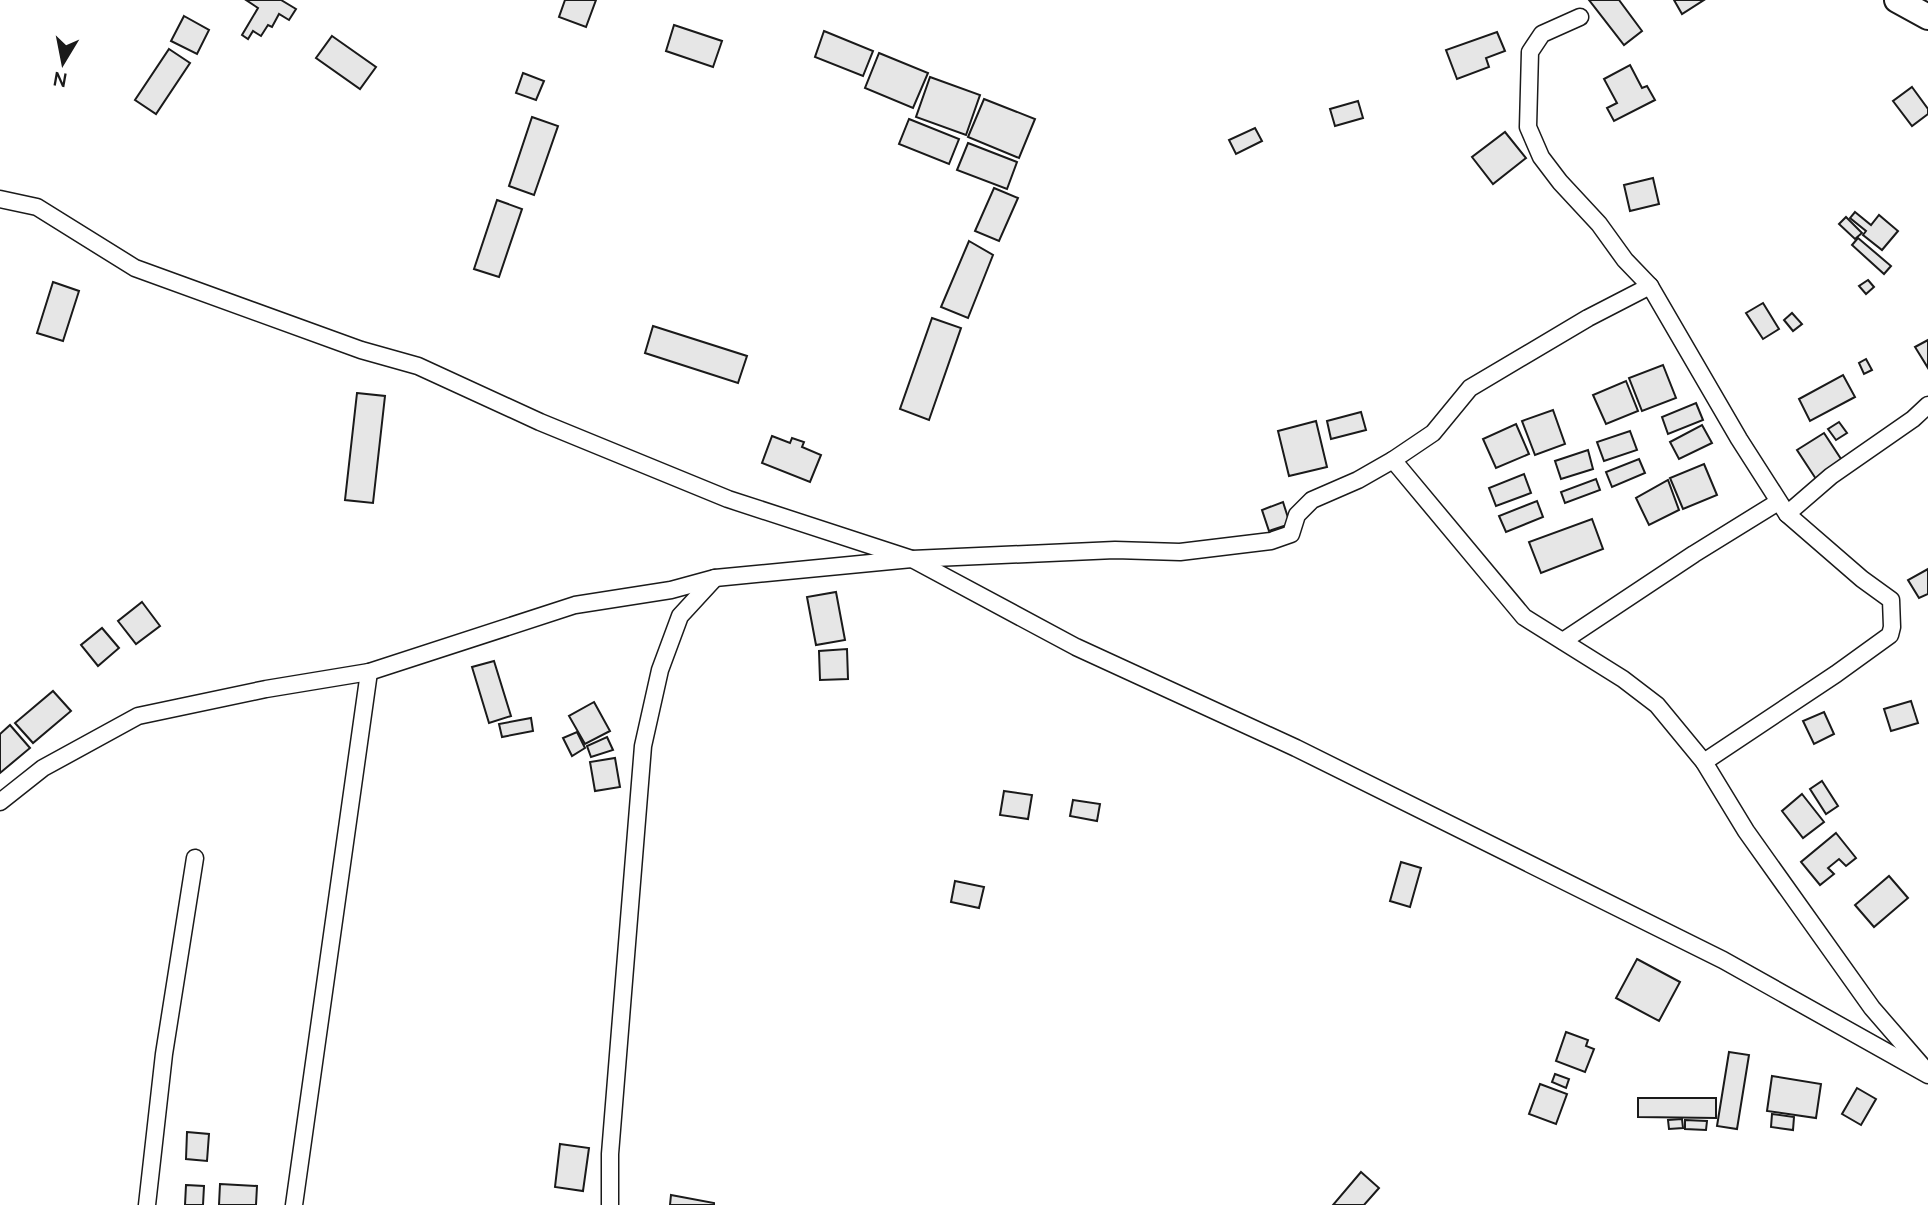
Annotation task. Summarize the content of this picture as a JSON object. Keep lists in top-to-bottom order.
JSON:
{
  "north": "bottom"
}
